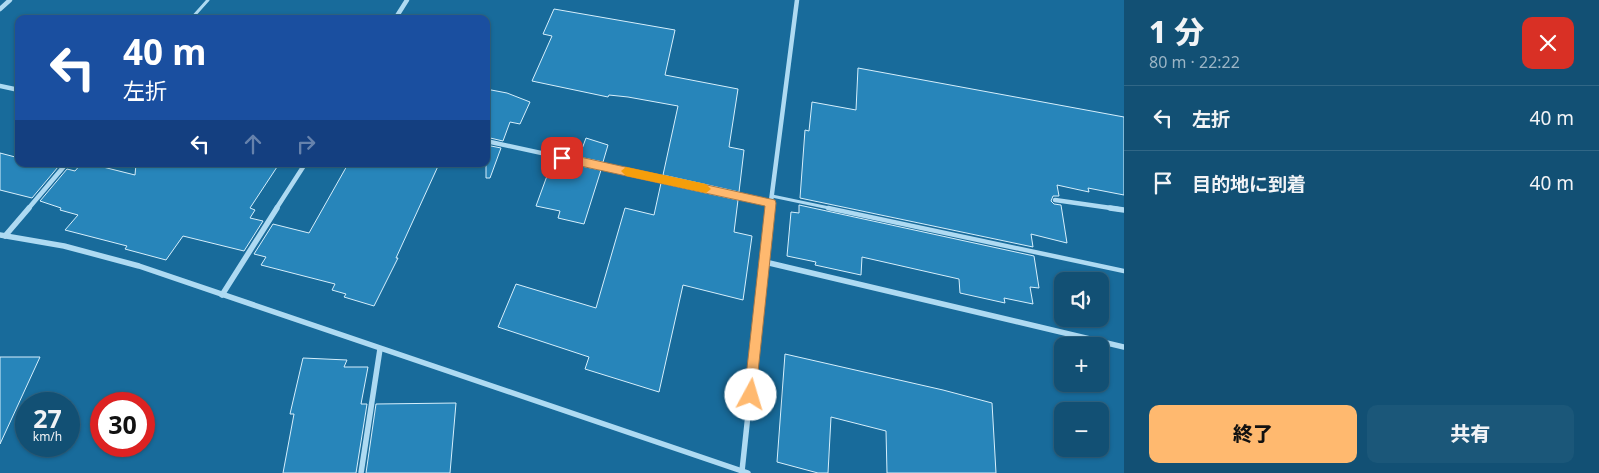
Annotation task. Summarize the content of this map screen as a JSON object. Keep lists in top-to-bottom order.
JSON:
{
  "page": {
    "heading": ["1 分", "80 m · 22:22"],
    "turn": ["40 m", "左折"],
    "list": [
      {
        "name": "左折",
        "value": "40 m"
      },
      {
        "name": "目的地に到着",
        "value": "40 m"
      }
    ],
    "map_buttons": ["+", "−"],
    "speed": "27 km/h",
    "limit": "30",
    "buttons": ["終了", "共有"]
  }
}
